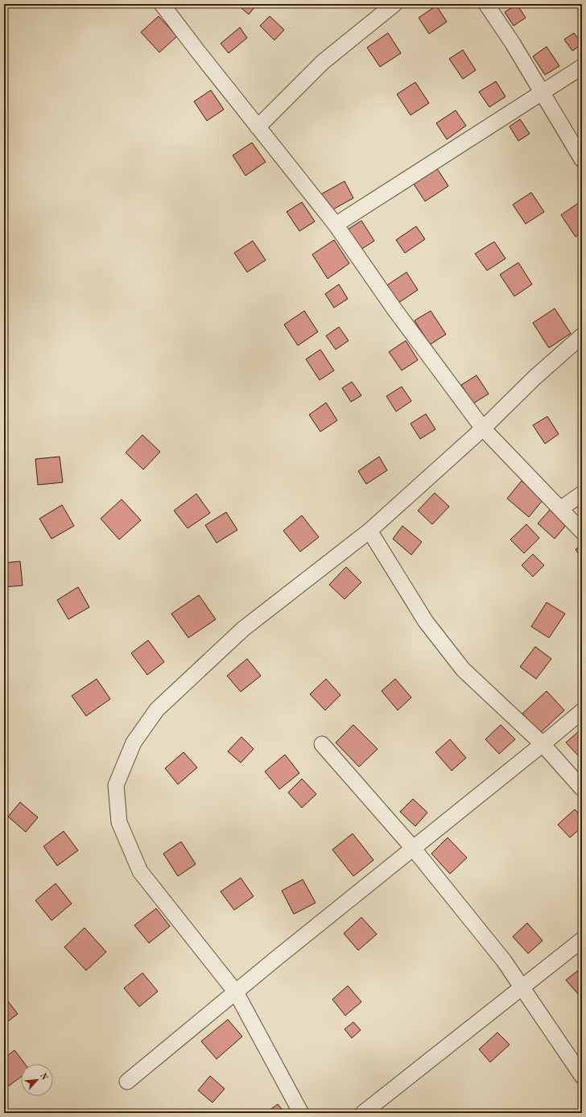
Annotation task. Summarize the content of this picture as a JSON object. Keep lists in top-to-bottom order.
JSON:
{
  "north": "top right"
}
